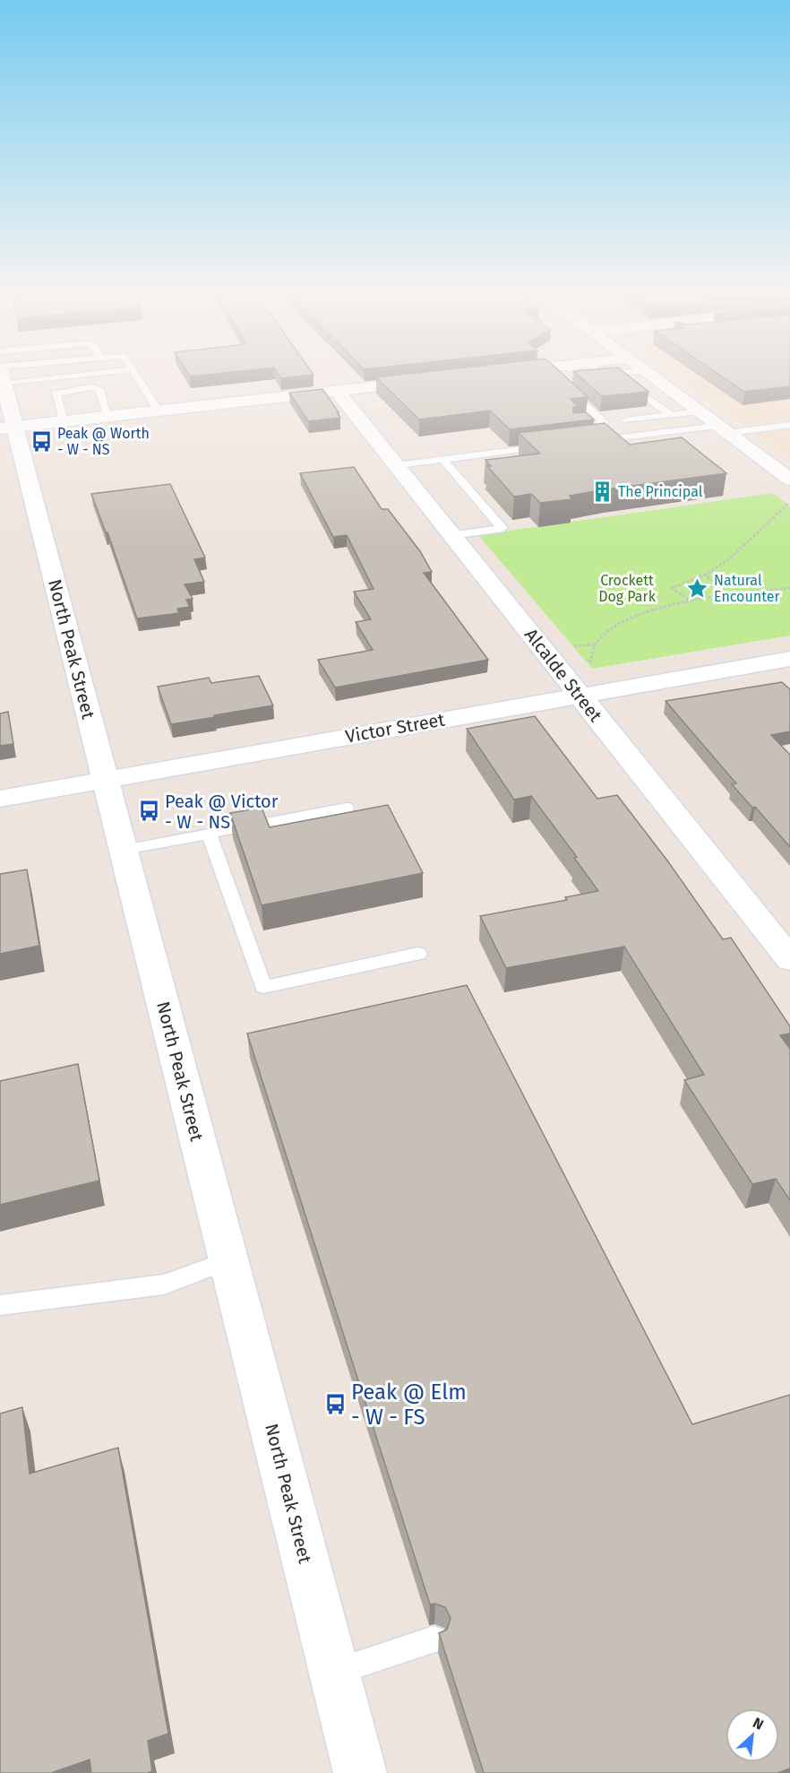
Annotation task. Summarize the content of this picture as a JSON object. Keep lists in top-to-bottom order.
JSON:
{
  "streets": {
    "street": ["North Peak Street", "Alcalde Street", "Victor Street"]
  },
  "crossings": [
    ["North Peak Street", "Victor Street"],
    ["Alcalde Street", "Victor Street"]
  ],
  "parks": ["Crockett Dog Park"],
  "places": {
    "bus stop": ["Peak @ Worth - W - NS", "Peak @ Victor - W - NS", "Peak @ Elm - W - FS"],
    "building": ["The Principal"],
    "place": ["Natural Encounter"]
  },
  "north": "top right"
}
